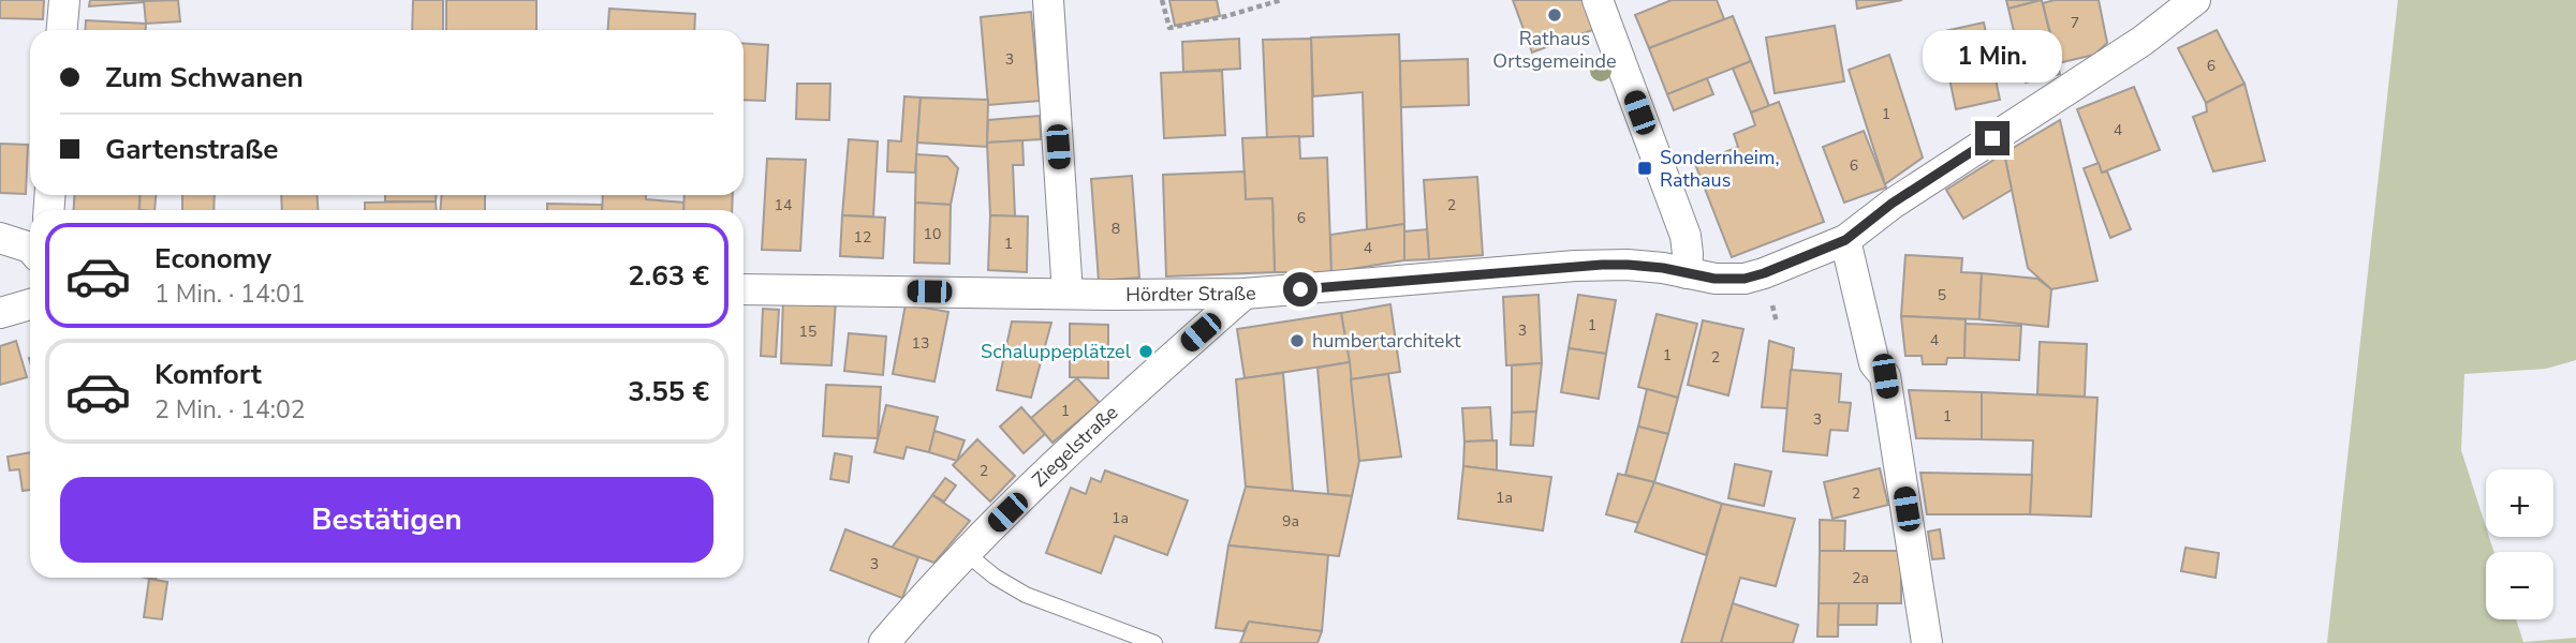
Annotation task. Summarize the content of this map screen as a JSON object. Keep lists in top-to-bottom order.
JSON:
{
  "streets": {
    "street": ["Hördter Straße", "Ziegelstraße"]
  },
  "crossings": [
    ["Hördter Straße", "Ziegelstraße"]
  ],
  "places": {
    "other": ["Rathaus Ortsgemeinde", "humbertarchitekt", "Schaluppeplätzel"],
    "transit": ["Sondernheim, Rathaus"]
  },
  "house_numbers": [
    "7",
    "3",
    "6",
    "1",
    "4",
    "6",
    "14",
    "2",
    "6",
    "8",
    "10",
    "12",
    "1",
    "4",
    "5",
    "1",
    "3",
    "15",
    "4",
    "13",
    "1",
    "2",
    "1",
    "1",
    "3",
    "2",
    "2",
    "1a",
    "1a",
    "9a",
    "3",
    "2a"
  ],
  "page": {
    "bubble": "1 Min.",
    "banner": ["Zum Schwanen", "Gartenstraße"],
    "list": [
      {
        "name": "Economy",
        "note": "1 Min. · 14:01",
        "value": "2.63 €"
      },
      {
        "name": "Komfort",
        "note": "2 Min. · 14:02",
        "value": "3.55 €"
      }
    ],
    "buttons": "Bestätigen",
    "map_buttons": ["+", "−"]
  }
}
